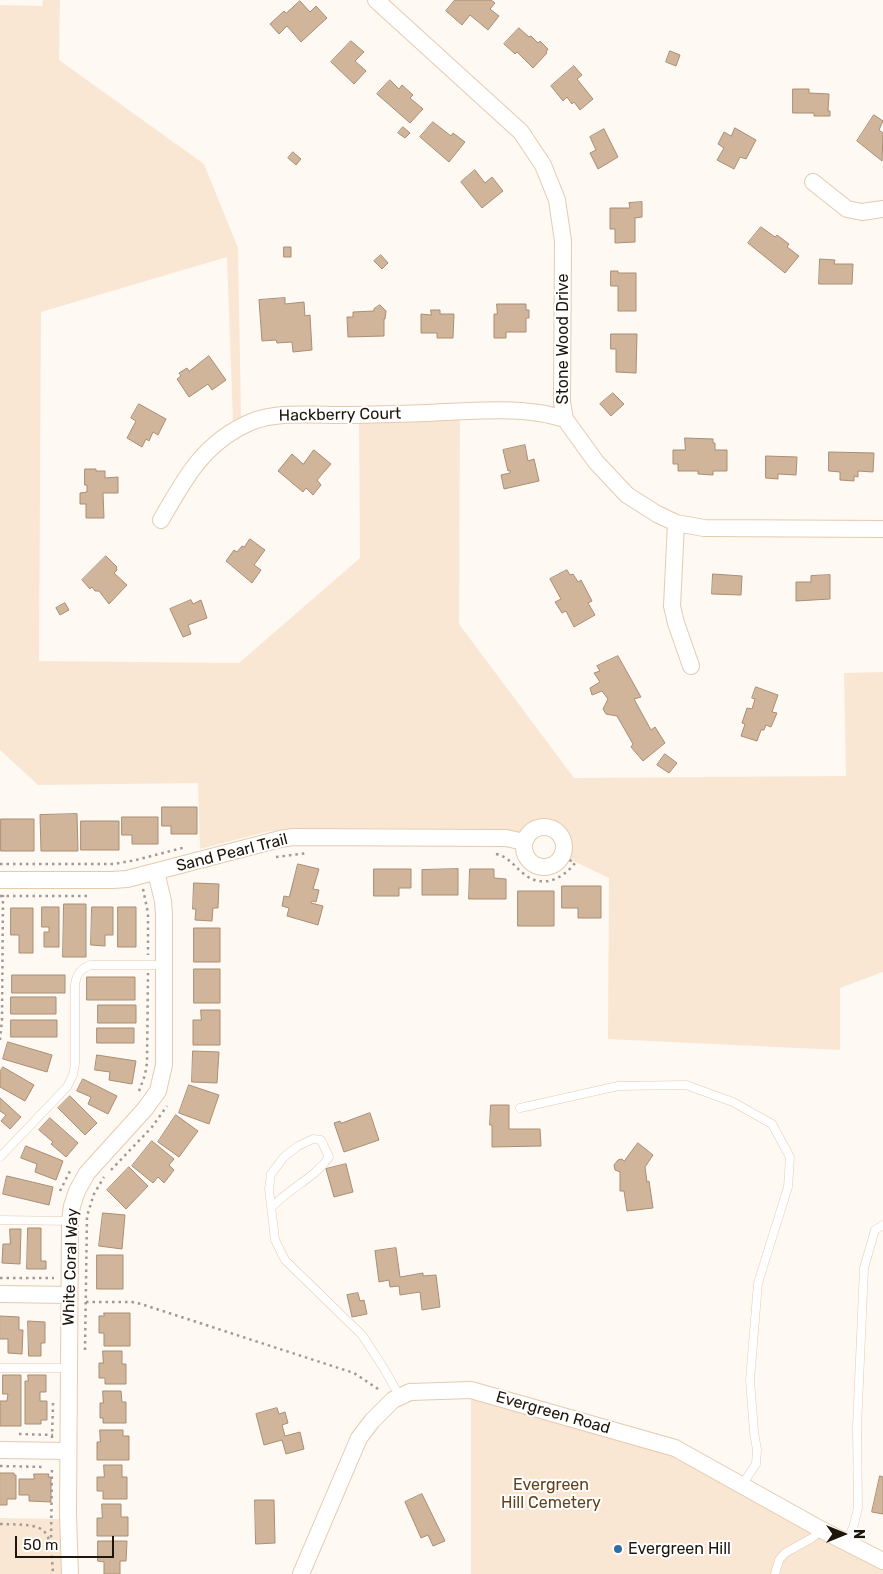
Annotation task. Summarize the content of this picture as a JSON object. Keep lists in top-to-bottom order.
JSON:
{
  "streets": {
    "street": [
      "Stone Wood Drive",
      "Hackberry Court",
      "Sand Pearl Trail",
      "White Coral Way",
      "Evergreen Road"
    ]
  },
  "crossings": [
    ["Stone Wood Drive", "Hackberry Court"],
    ["Sand Pearl Trail", "White Coral Way"]
  ],
  "parks": ["Evergreen Hill Cemetery"],
  "places": ["Evergreen Hill"],
  "scale_bar": "50 m",
  "north": "right"
}
